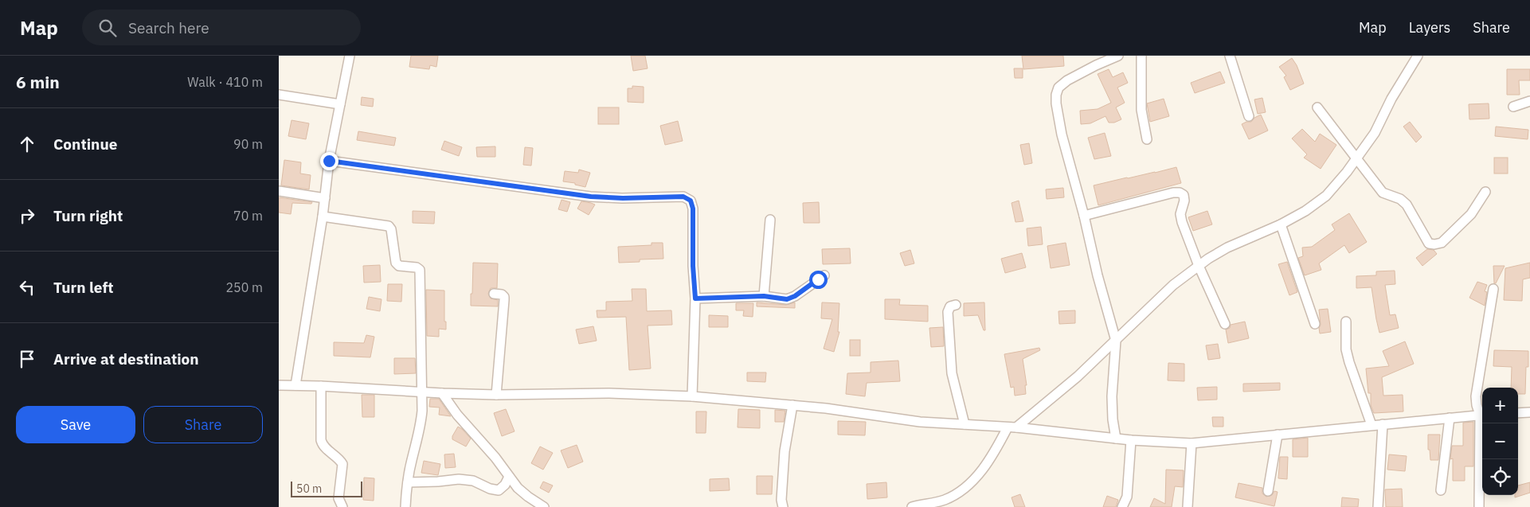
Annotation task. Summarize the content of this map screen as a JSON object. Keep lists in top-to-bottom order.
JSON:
{
  "scale_bar": "50 m",
  "page": {
    "header": "Map",
    "search": "Search here",
    "nav": ["Map", "Layers", "Share"],
    "heading": ["6 min", "Walk · 410 m"],
    "list": [
      ["Continue", "90 m"],
      ["Turn right", "70 m"],
      ["Turn left", "250 m"],
      "Arrive at destination"
    ],
    "map_buttons": ["+", "−"],
    "buttons": ["Save", "Share"],
    "scale": "50 m"
  }
}
